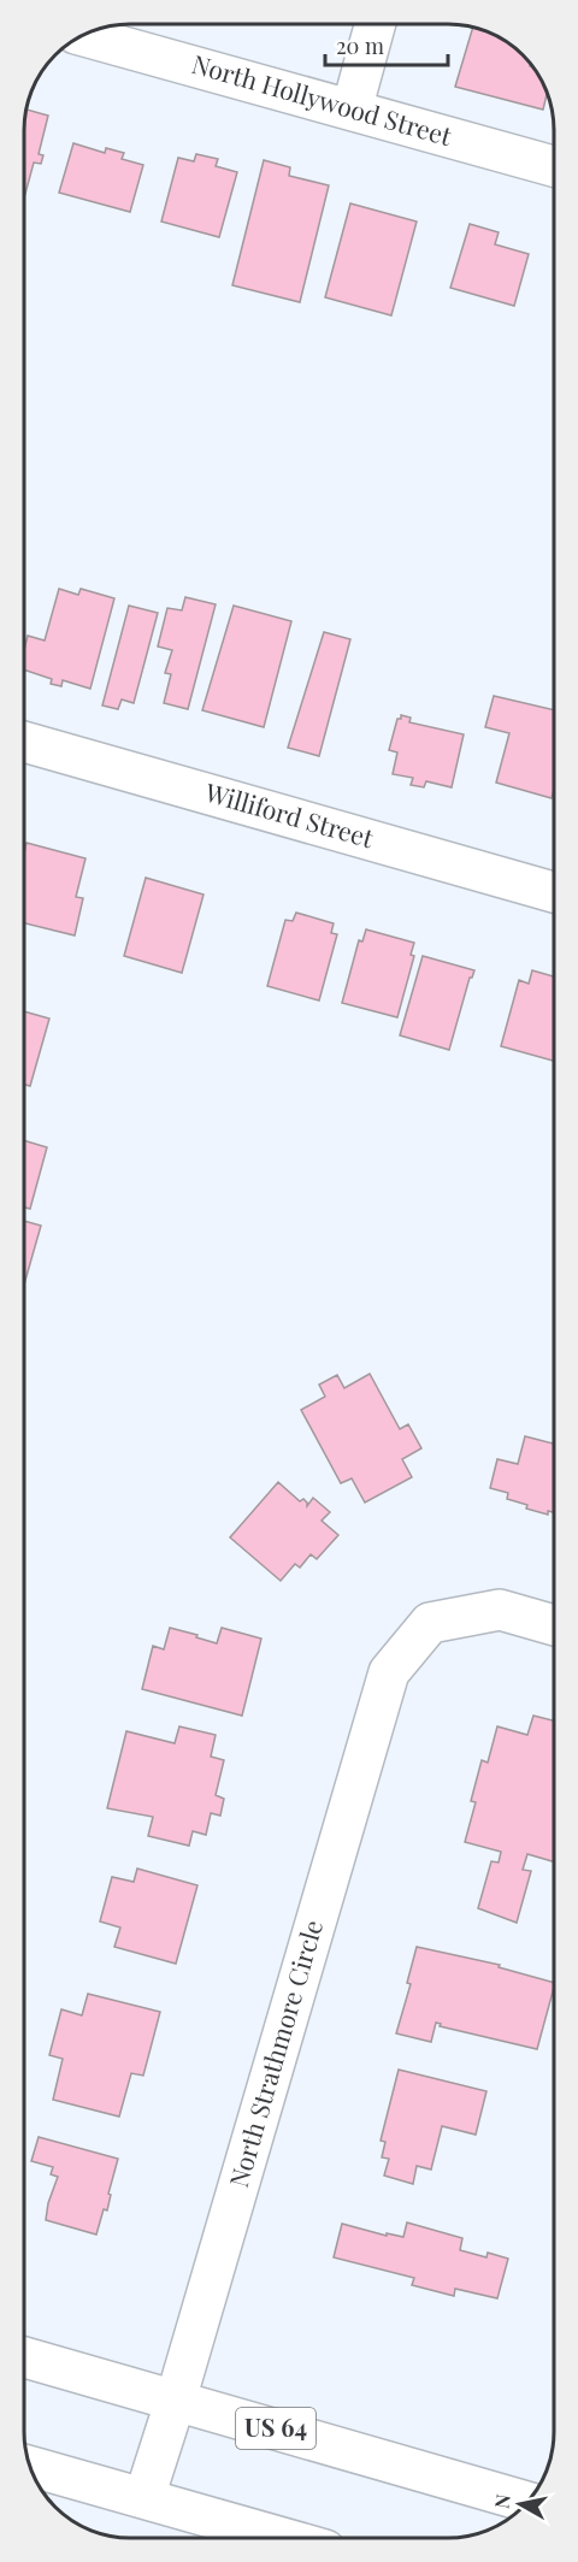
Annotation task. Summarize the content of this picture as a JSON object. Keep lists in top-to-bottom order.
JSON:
{
  "streets": {
    "street": [
      "North Hollywood Street",
      "Williford Street",
      "North Strathmore Circle",
      "US 64"
    ]
  },
  "crossings": [
    ["North Strathmore Circle", "US 64"]
  ],
  "scale_bar": "20 m",
  "north": "left"
}
